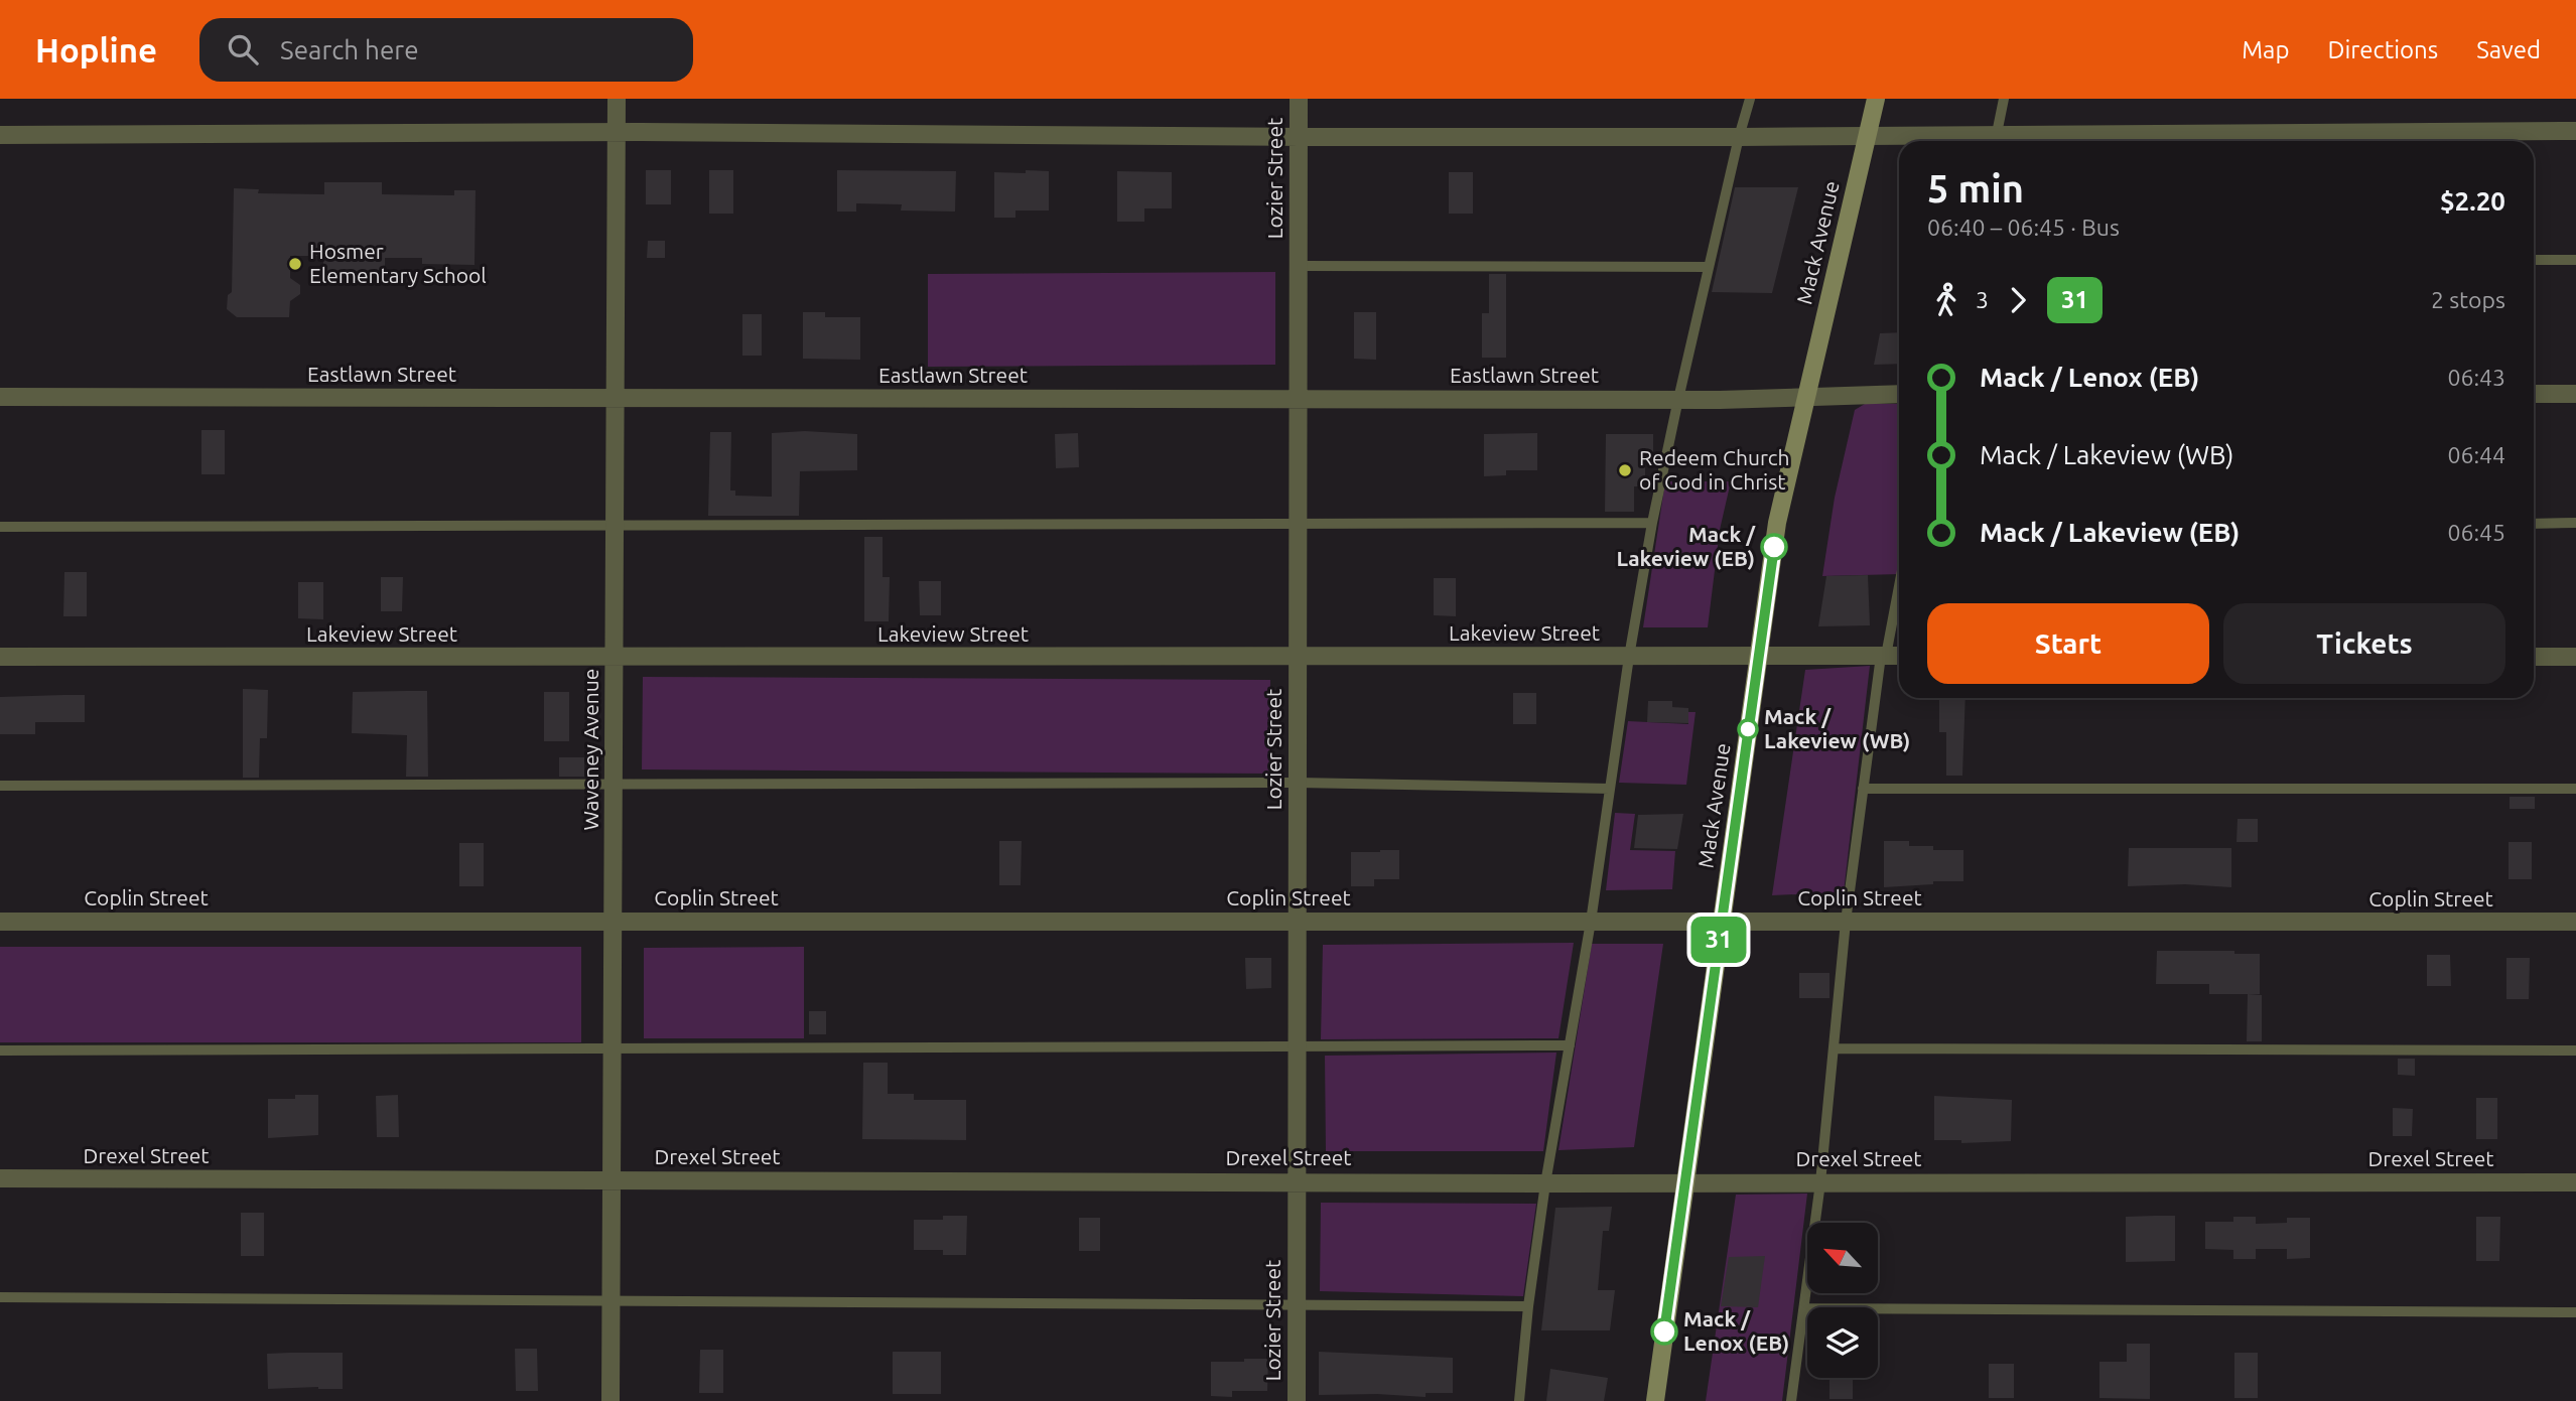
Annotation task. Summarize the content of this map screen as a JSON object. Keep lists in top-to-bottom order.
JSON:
{
  "streets": {
    "main road": ["Mack Avenue"],
    "street": [
      "Lozier Street",
      "Eastlawn Street",
      "Lakeview Street",
      "Waveney Avenue",
      "Coplin Street",
      "Drexel Street"
    ]
  },
  "crossings": [
    ["Lozier Street", "Eastlawn Street"],
    ["Lozier Street", "Lakeview Street"],
    ["Lozier Street", "Coplin Street"],
    ["Lozier Street", "Drexel Street"],
    ["Mack Avenue", "Eastlawn Street"],
    ["Mack Avenue", "Lakeview Street"],
    ["Mack Avenue", "Coplin Street"],
    ["Mack Avenue", "Drexel Street"],
    ["Eastlawn Street", "Waveney Avenue"],
    ["Lakeview Street", "Waveney Avenue"],
    ["Waveney Avenue", "Coplin Street"],
    ["Waveney Avenue", "Drexel Street"]
  ],
  "places": [
    "Hosmer Elementary School",
    "Redeem Church of God in Christ",
    "Mack / Lakeview (EB)",
    "Mack / Lakeview (WB)",
    "Mack / Lenox (EB)"
  ],
  "lines": ["bus line 31"],
  "north": "top left",
  "page": {
    "header": "Hopline",
    "search": "Search here",
    "nav": ["Map", "Directions", "Saved"],
    "on_map": "31",
    "heading": ["5 min", "06:40 – 06:45 · Bus", "$2.20"],
    "legs": ["3", "31", "2 stops"],
    "list": [
      {
        "name": "Mack / Lenox (EB)",
        "value": "06:43"
      },
      {
        "name": "Mack / Lakeview (WB)",
        "value": "06:44"
      },
      {
        "name": "Mack / Lakeview (EB)",
        "value": "06:45"
      }
    ],
    "buttons": ["Start", "Tickets"]
  }
}
